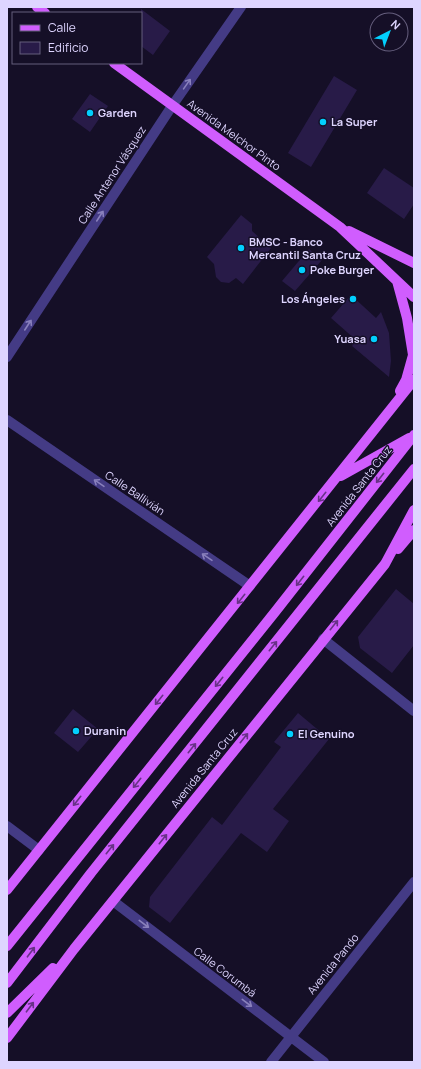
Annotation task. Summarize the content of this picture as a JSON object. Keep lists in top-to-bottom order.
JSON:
{
  "streets": {
    "main road": ["Avenida Melchor Pinto", "Avenida Santa Cruz"],
    "street": [
      "Calle Antenor Vásquez",
      "Calle Ballivián",
      "Avenida Pando",
      "Calle Corumbá"
    ]
  },
  "crossings": [
    ["Avenida Melchor Pinto", "Calle Antenor Vásquez"],
    ["Avenida Santa Cruz", "Calle Ballivián"],
    ["Avenida Santa Cruz", "Calle Corumbá"],
    ["Avenida Pando", "Calle Corumbá"]
  ],
  "one_way": ["Calle Antenor Vásquez", "Calle Ballivián", "Calle Corumbá"],
  "places": [
    "Garden",
    "La Super",
    "BMSC - Banco Mercantil Santa Cruz",
    "Poke Burger",
    "Los Ángeles",
    "Yuasa",
    "Duranin",
    "El Genuino"
  ],
  "legend": ["Calle", "Edificio"],
  "north": "top right"
}
